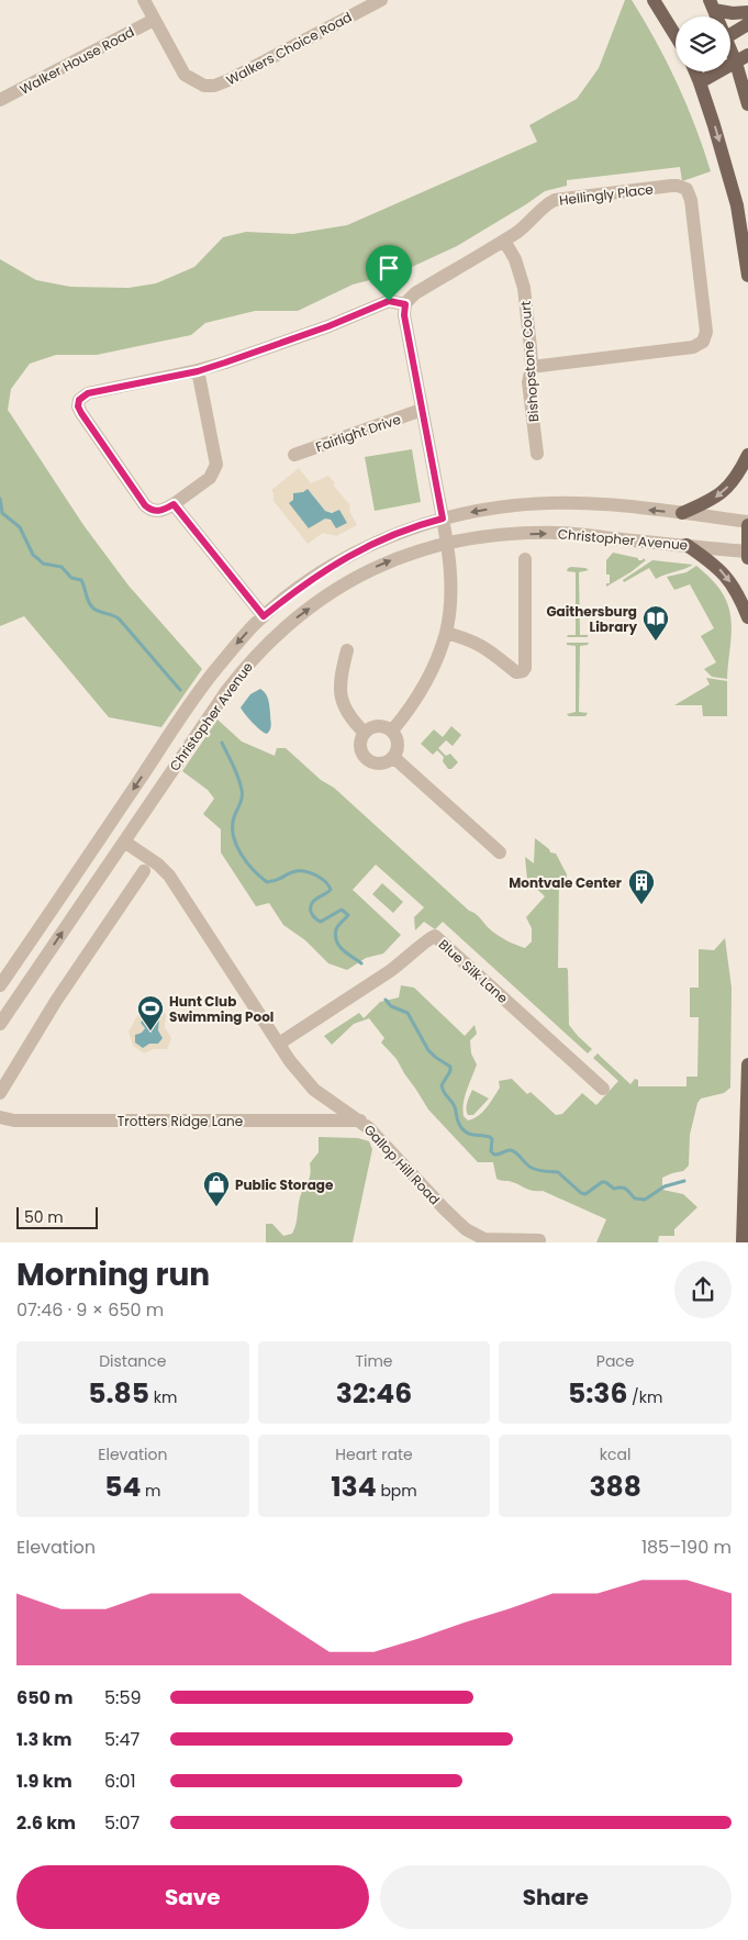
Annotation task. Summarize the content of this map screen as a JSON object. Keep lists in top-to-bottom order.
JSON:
{
  "streets": {
    "street": [
      "Walkers Choice Road",
      "Walker House Road",
      "Hellingly Place",
      "Bishopstone Court",
      "Fairlight Drive",
      "Christopher Avenue",
      "Blue Silk Lane",
      "Trotters Ridge Lane",
      "Gallop Hill Road"
    ]
  },
  "crossings": [
    ["Walkers Choice Road", "Walker House Road"],
    ["Hellingly Place", "Bishopstone Court"],
    ["Christopher Avenue", "Gallop Hill Road"],
    ["Blue Silk Lane", "Gallop Hill Road"],
    ["Trotters Ridge Lane", "Gallop Hill Road"]
  ],
  "places": {
    "library": ["Gaithersburg Library"],
    "building": ["Montvale Center"],
    "sports": ["Hunt Club Swimming Pool"],
    "shop": ["Public Storage"]
  },
  "scale_bar": "50 m",
  "page": {
    "scale": "50 m",
    "heading": ["Morning run", "07:46 · 9 × 650 m"],
    "stats": [
      ["Distance", "5.85 km"],
      ["Time", "32:46"],
      ["Pace", "5:36 /km"],
      ["Elevation", "54 m"],
      ["Heart rate", "134 bpm"],
      ["kcal", "388"]
    ],
    "chart": ["Elevation", "185–190 m"],
    "list": [
      {
        "name": "650 m",
        "note": "5:59"
      },
      {
        "name": "1.3 km",
        "note": "5:47"
      },
      {
        "name": "1.9 km",
        "note": "6:01"
      },
      {
        "name": "2.6 km",
        "note": "5:07"
      }
    ],
    "buttons": ["Save", "Share"]
  }
}
